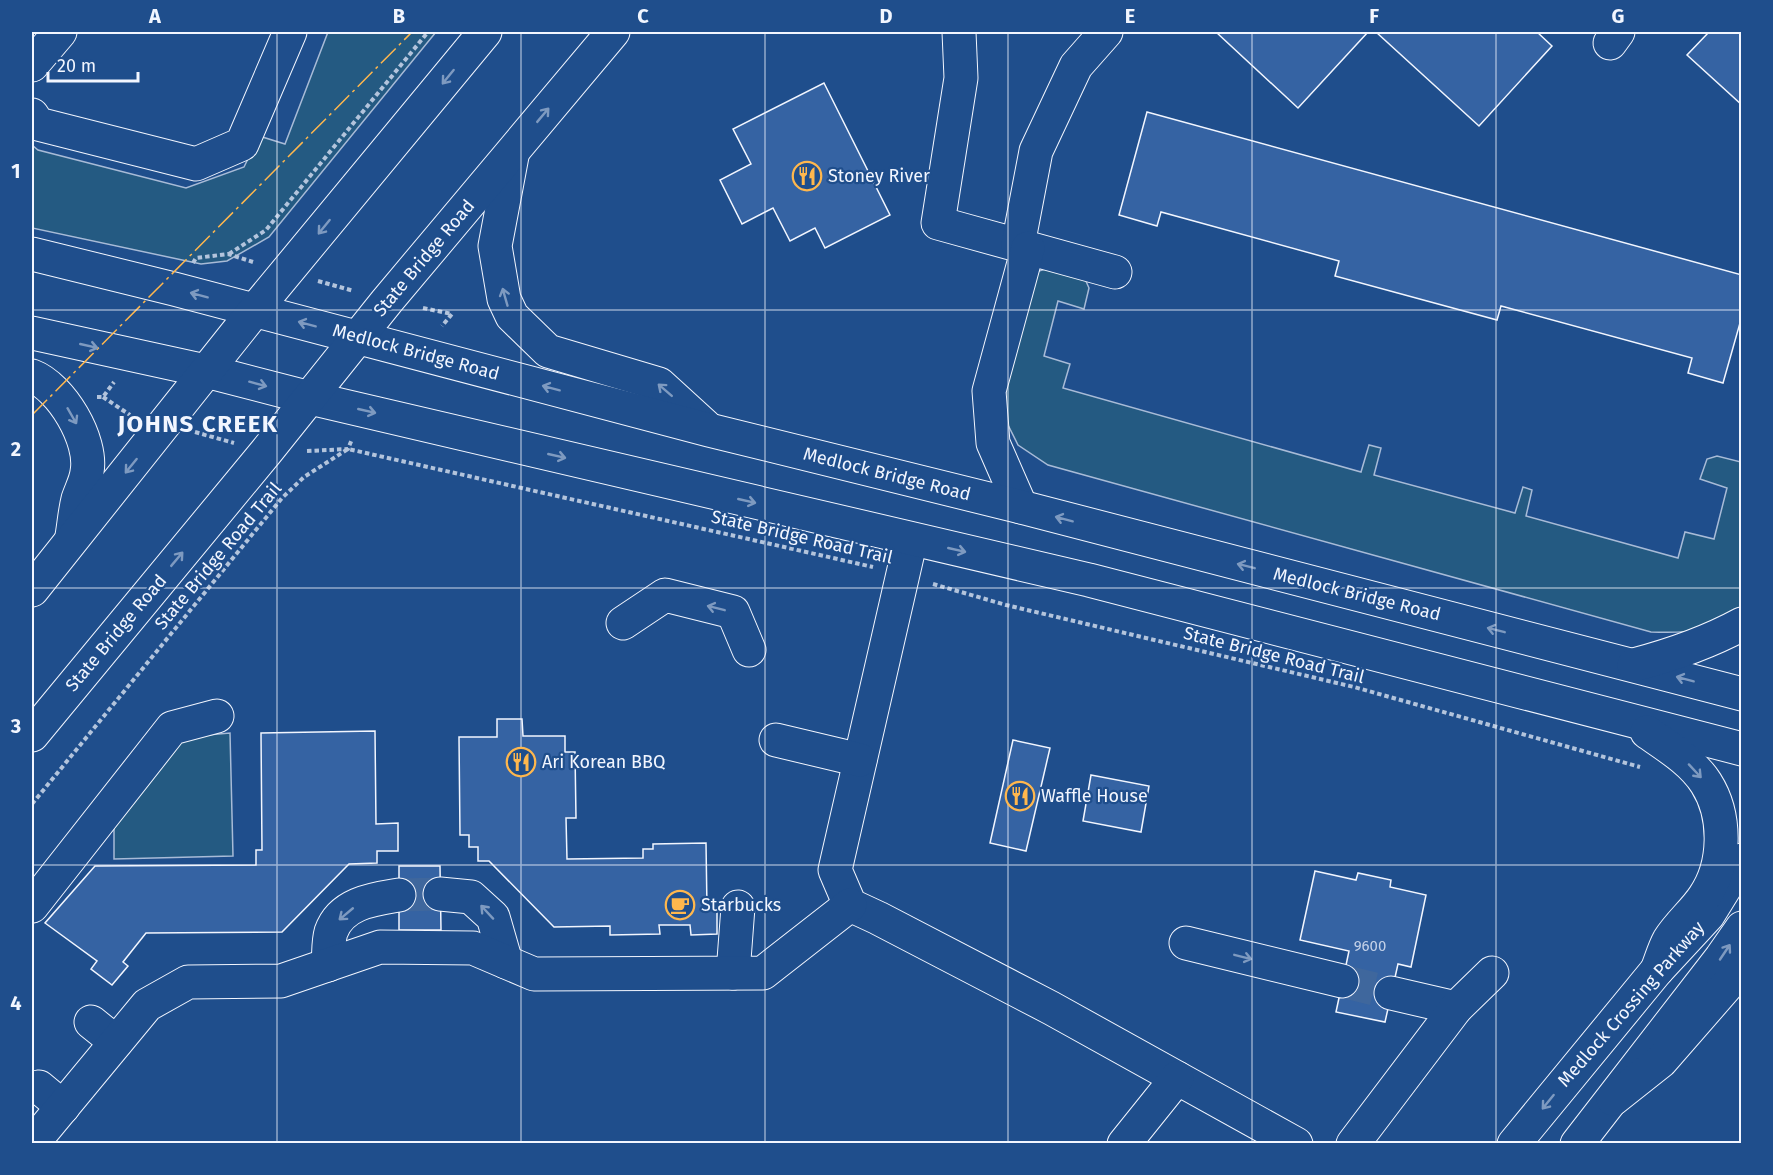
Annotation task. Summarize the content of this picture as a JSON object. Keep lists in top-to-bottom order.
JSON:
{
  "streets": {
    "main road": ["State Bridge Road", "Medlock Bridge Road", "Medlock Crossing Parkway"],
    "path": ["State Bridge Road Trail"]
  },
  "crossings": [
    ["State Bridge Road", "Medlock Bridge Road"]
  ],
  "districts": ["JOHNS CREEK"],
  "places": {
    "restaurant": ["Stoney River", "Ari Korean BBQ", "Waffle House"],
    "cafe": ["Starbucks"]
  },
  "house_numbers": ["9600"],
  "scale_bar": "20 m",
  "grid": {
    "columns": [
      "A",
      "B",
      "C",
      "D",
      "E",
      "F",
      "G"
    ],
    "rows": [
      "1",
      "2",
      "3",
      "4"
    ]
  }
}
